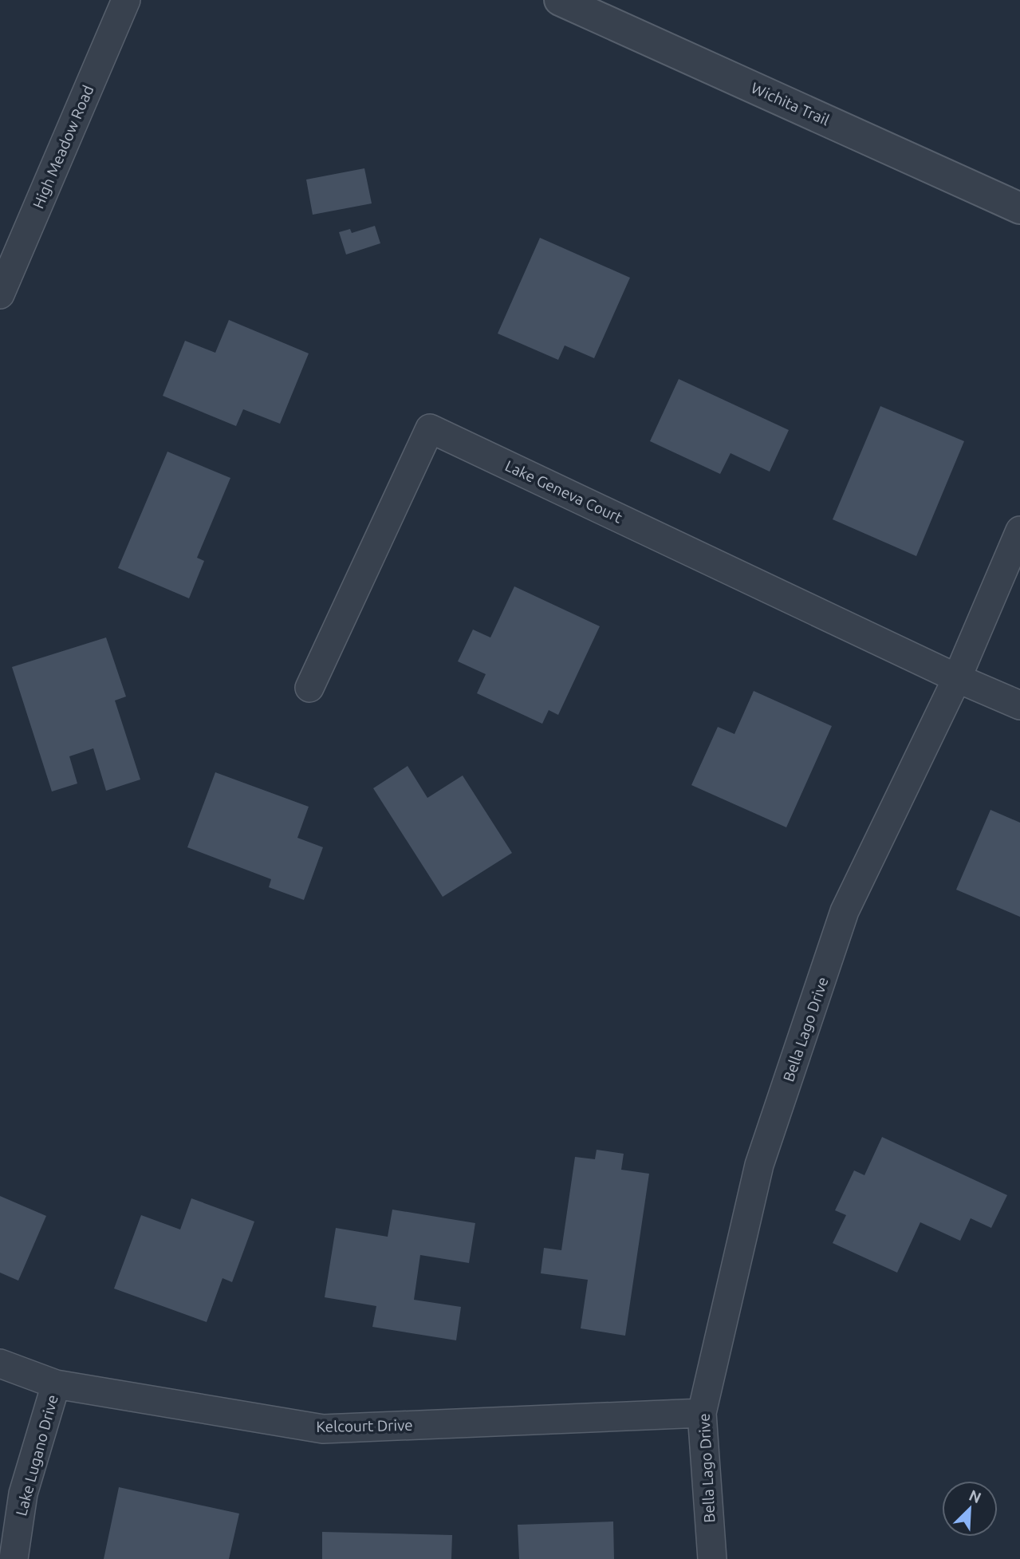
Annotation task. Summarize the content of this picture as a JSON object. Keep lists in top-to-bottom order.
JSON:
{
  "streets": {
    "street": [
      "Wichita Trail",
      "High Meadow Road",
      "Lake Geneva Court",
      "Bella Lago Drive",
      "Kelcourt Drive",
      "Lake Lugano Drive"
    ]
  },
  "crossings": [
    ["Lake Geneva Court", "Bella Lago Drive"],
    ["Bella Lago Drive", "Kelcourt Drive"],
    ["Kelcourt Drive", "Lake Lugano Drive"]
  ],
  "north": "top right"
}
